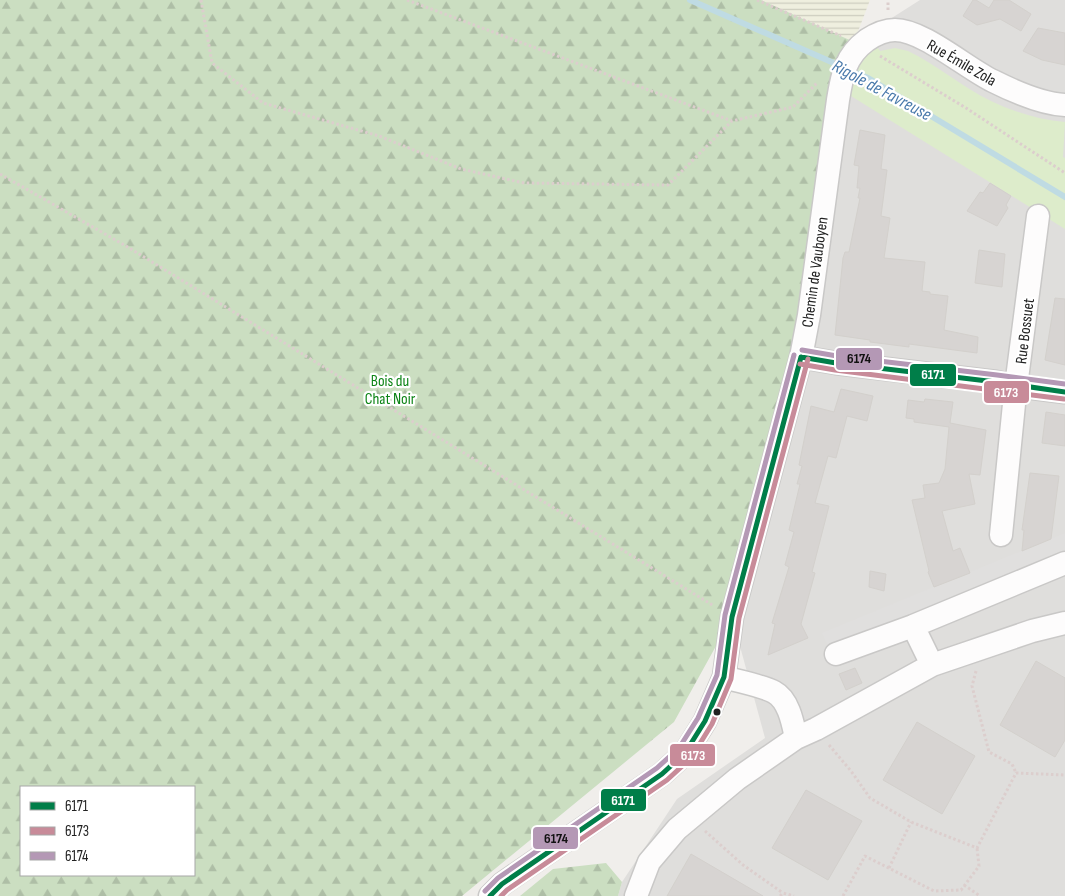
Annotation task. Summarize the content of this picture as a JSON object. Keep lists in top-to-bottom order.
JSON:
{
  "streets": {
    "street": ["Rue Émile Zola", "Chemin de Vauboyen", "Rue Bossuet"]
  },
  "crossings": [
    ["Rue Émile Zola", "Chemin de Vauboyen"]
  ],
  "water": ["Rigole de Favreuse"],
  "parks": ["Bois du Chat Noir"],
  "lines": ["transit line 6174", "transit line 6171", "transit line 6173"],
  "legend": ["6171", "6173", "6174"]
}
